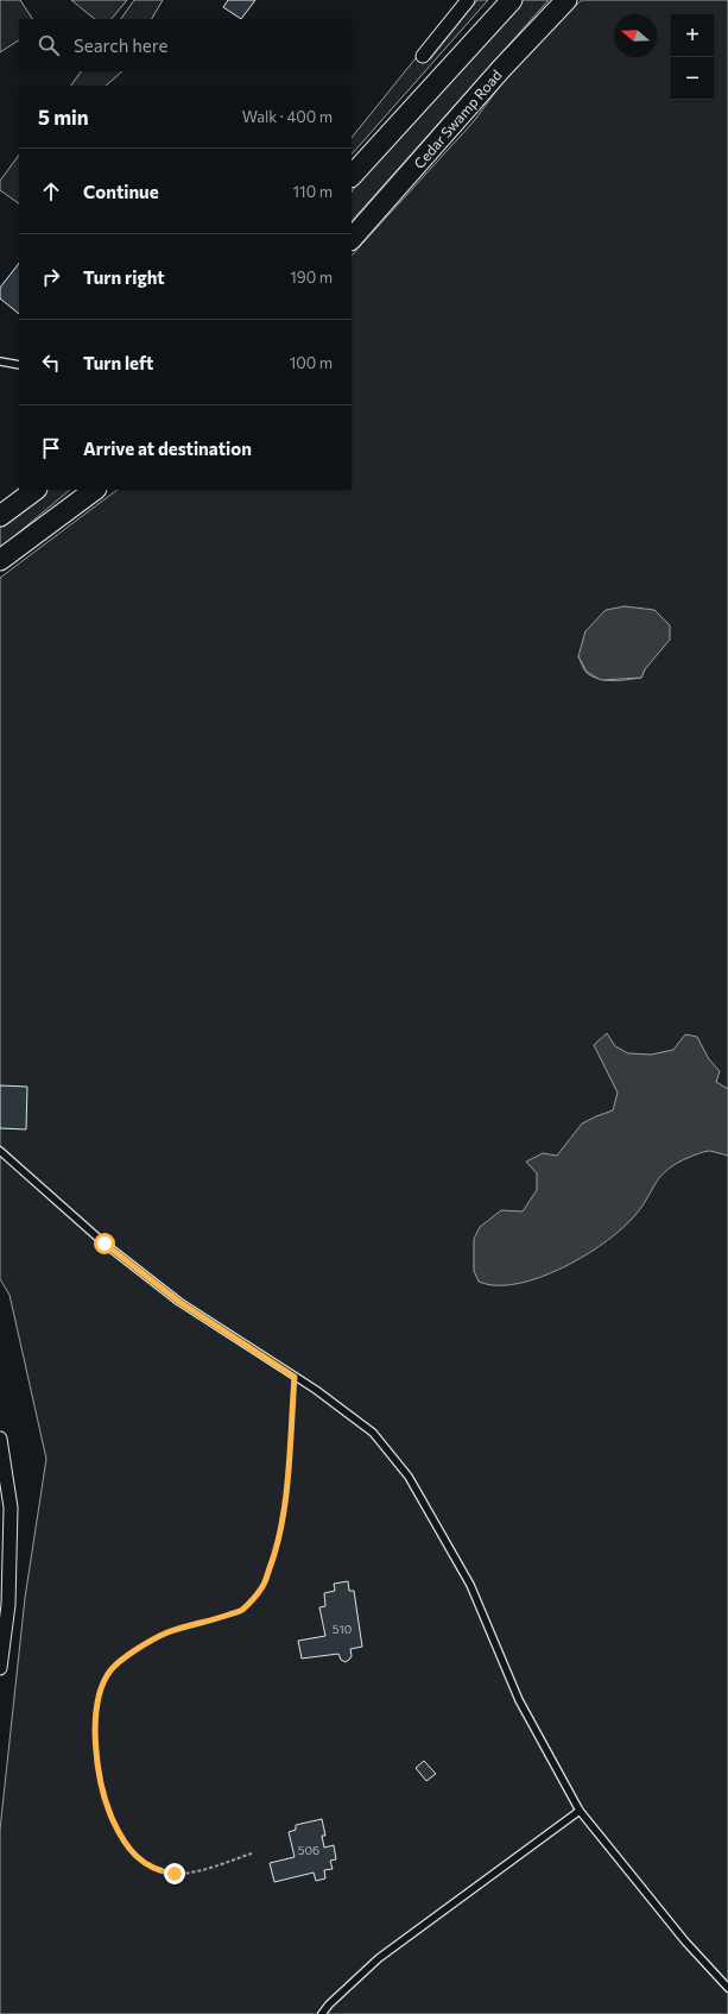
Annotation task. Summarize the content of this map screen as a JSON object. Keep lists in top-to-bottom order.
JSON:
{
  "streets": {
    "main road": ["Cedar Swamp Road"]
  },
  "house_numbers": ["510", "506"],
  "north": "left",
  "page": {
    "map_buttons": ["+", "−"],
    "search": "Search here",
    "heading": ["5 min", "Walk · 400 m"],
    "list": [
      ["Continue", "110 m"],
      ["Turn right", "190 m"],
      ["Turn left", "100 m"],
      "Arrive at destination"
    ]
  }
}
